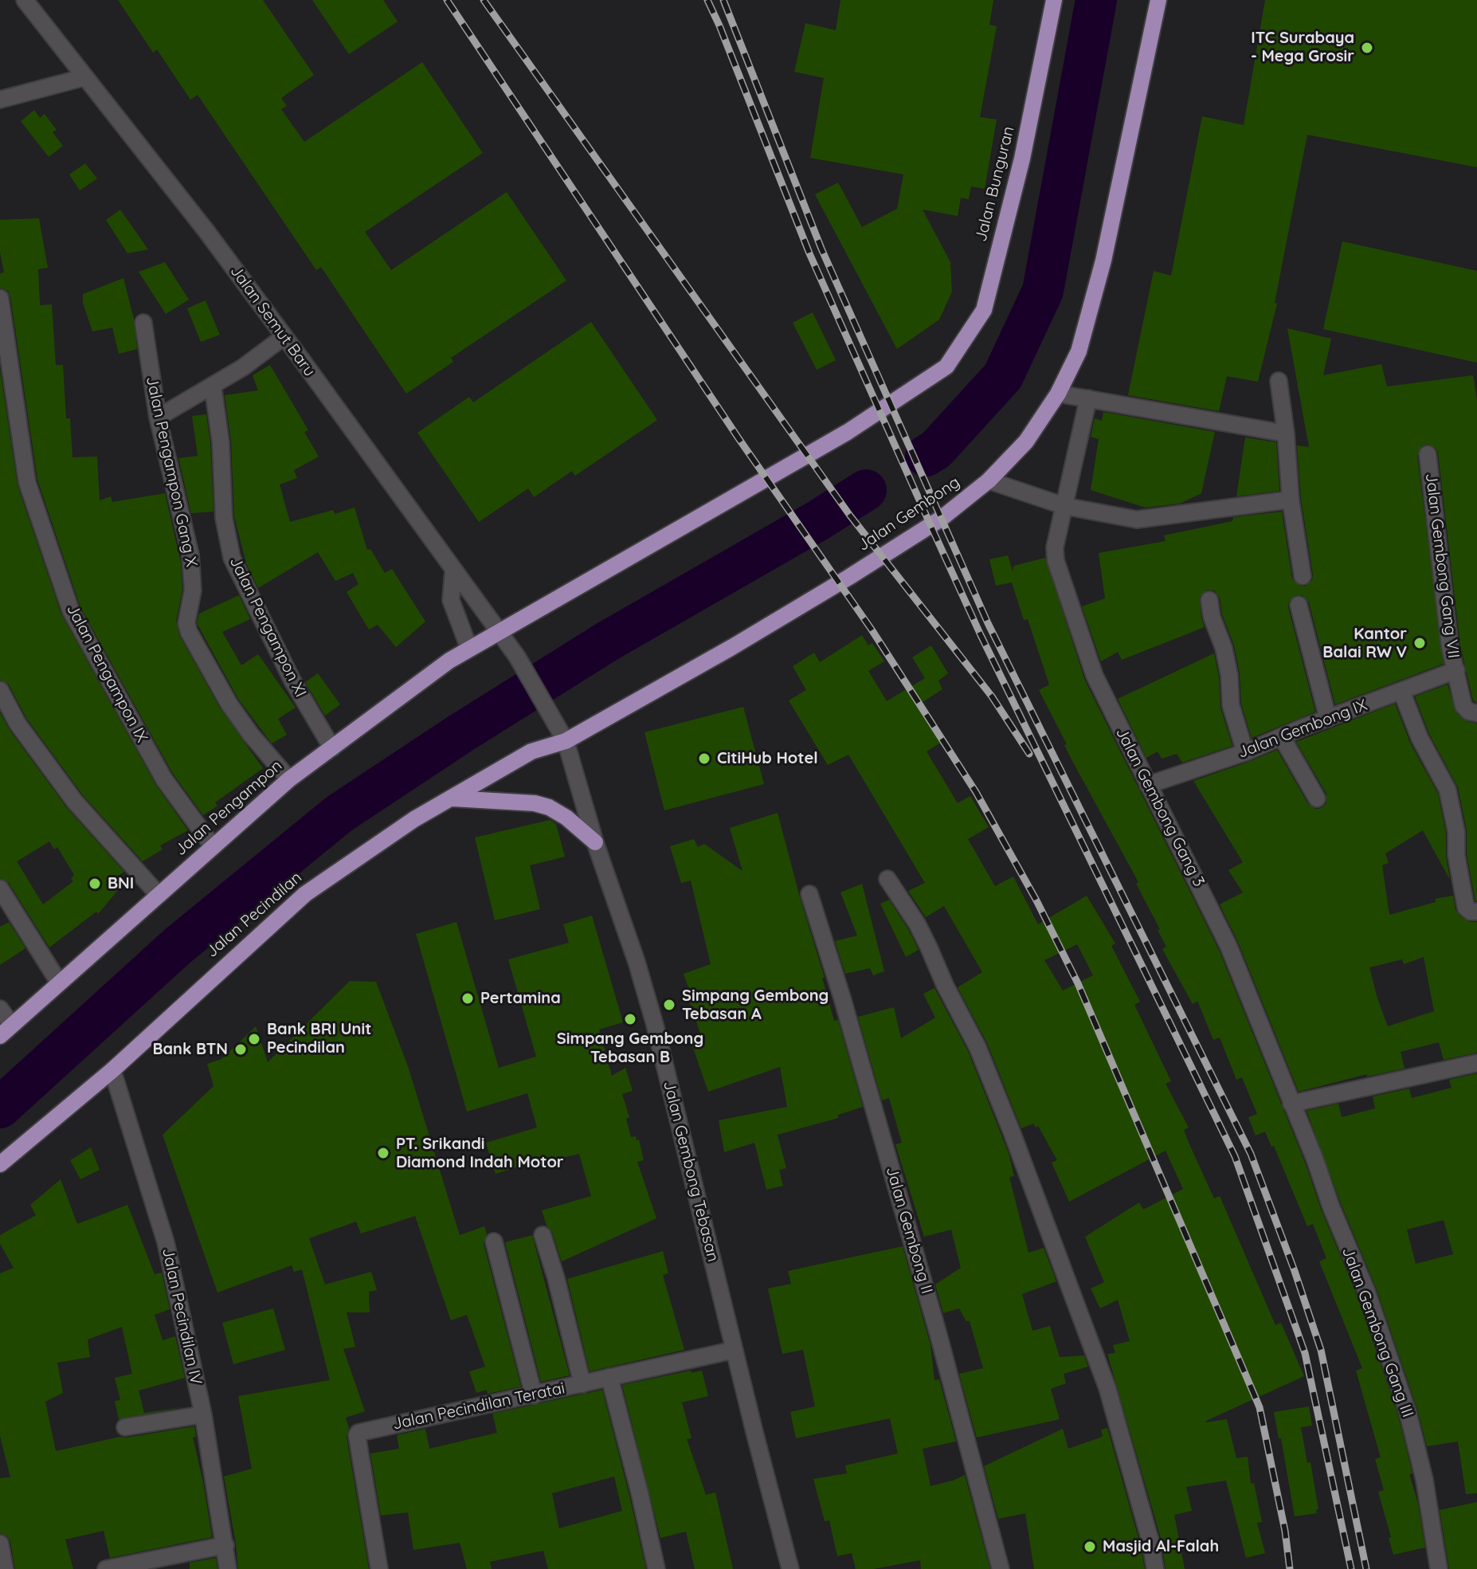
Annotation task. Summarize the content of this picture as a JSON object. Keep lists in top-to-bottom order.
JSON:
{
  "streets": {
    "main road": [
      "Jalan Bunguran",
      "Jalan Gembong",
      "Jalan Pengampon",
      "Jalan Pecindilan"
    ],
    "street": [
      "Jalan Semut Baru",
      "Jalan Pengampon Gang X",
      "Jalan Gembong Gang VII",
      "Jalan Pengampon XI",
      "Jalan Pengampon IX",
      "Jalan Gembong IX",
      "Jalan Gembong Gang 3",
      "Jalan Gembong Tebasan",
      "Jalan Gembong II",
      "Jalan Pecindilan IV",
      "Jalan Gembong Gang III",
      "Jalan Pecindilan Teratai"
    ]
  },
  "crossings": [
    ["Jalan Bunguran", "Jalan Semut Baru"],
    ["Jalan Bunguran", "Jalan Pengampon"],
    ["Jalan Semut Baru", "Jalan Gembong"],
    ["Jalan Semut Baru", "Jalan Pengampon"],
    ["Jalan Semut Baru", "Jalan Pecindilan"],
    ["Jalan Semut Baru", "Jalan Gembong Tebasan"],
    ["Jalan Pengampon Gang X", "Jalan Pengampon"],
    ["Jalan Gembong", "Jalan Pecindilan"],
    ["Jalan Gembong", "Jalan Gembong Tebasan"],
    ["Jalan Gembong Gang VII", "Jalan Gembong IX"],
    ["Jalan Pengampon XI", "Jalan Pengampon"],
    ["Jalan Pengampon IX", "Jalan Pengampon"],
    ["Jalan Gembong IX", "Jalan Gembong Gang 3"],
    ["Jalan Gembong Gang 3", "Jalan Gembong Gang III"],
    ["Jalan Pecindilan", "Jalan Gembong Tebasan"],
    ["Jalan Pecindilan", "Jalan Pecindilan IV"],
    ["Jalan Gembong Tebasan", "Jalan Pecindilan Teratai"]
  ],
  "places": [
    "ITC Surabaya - Mega Grosir",
    "Kantor Balai RW V",
    "CitiHub Hotel",
    "BNI",
    "Pertamina",
    "Simpang Gembong Tebasan A",
    "Simpang Gembong Tebasan B",
    "Bank BRI Unit Pecindilan",
    "Bank BTN",
    "PT. Srikandi Diamond Indah Motor",
    "Masjid Al-Falah"
  ]
}
